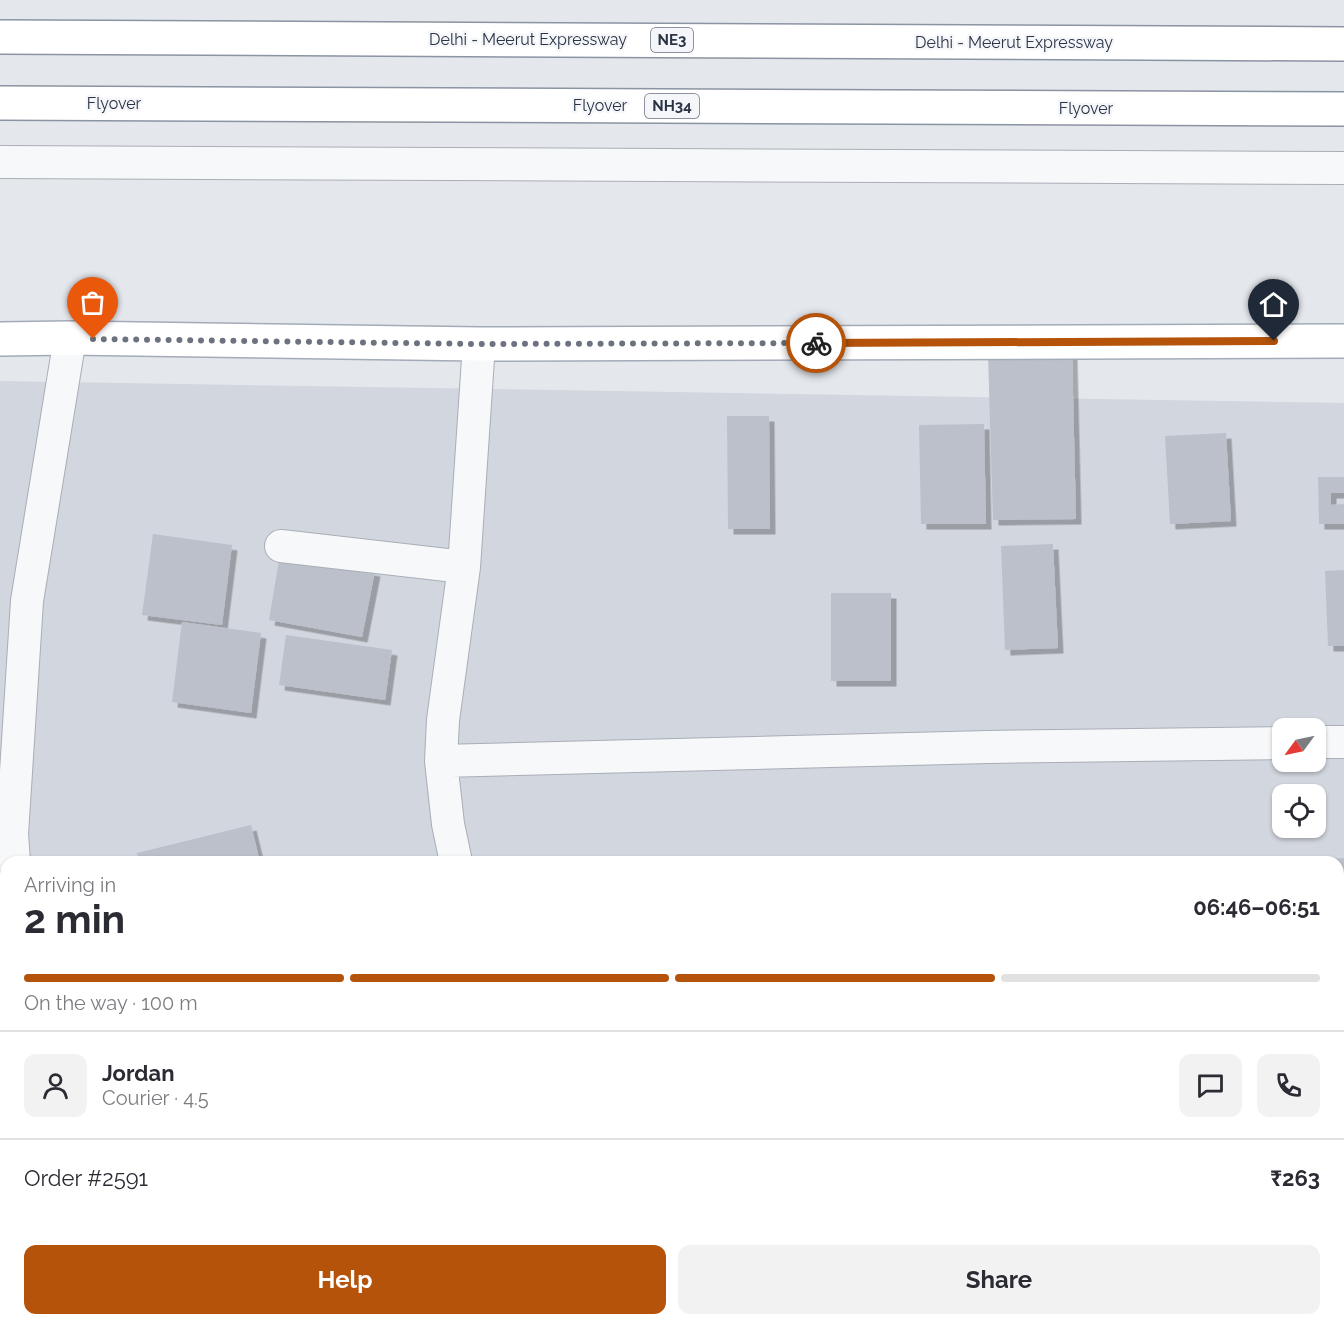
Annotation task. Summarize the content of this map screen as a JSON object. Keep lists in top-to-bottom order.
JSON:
{
  "streets": {
    "main road": [
      "Delhi - Meerut Expressway",
      "NE3",
      "Flyover",
      "NH34"
    ]
  },
  "north": "bottom left",
  "page": {
    "heading": ["2 min", "Arriving in", "06:46–06:51"],
    "panel": [
      "Jordan",
      "Courier · 4.5",
      "Order #2591",
      "₹263"
    ],
    "bar": "On the way · 100 m",
    "buttons": ["Help", "Share"]
  }
}
